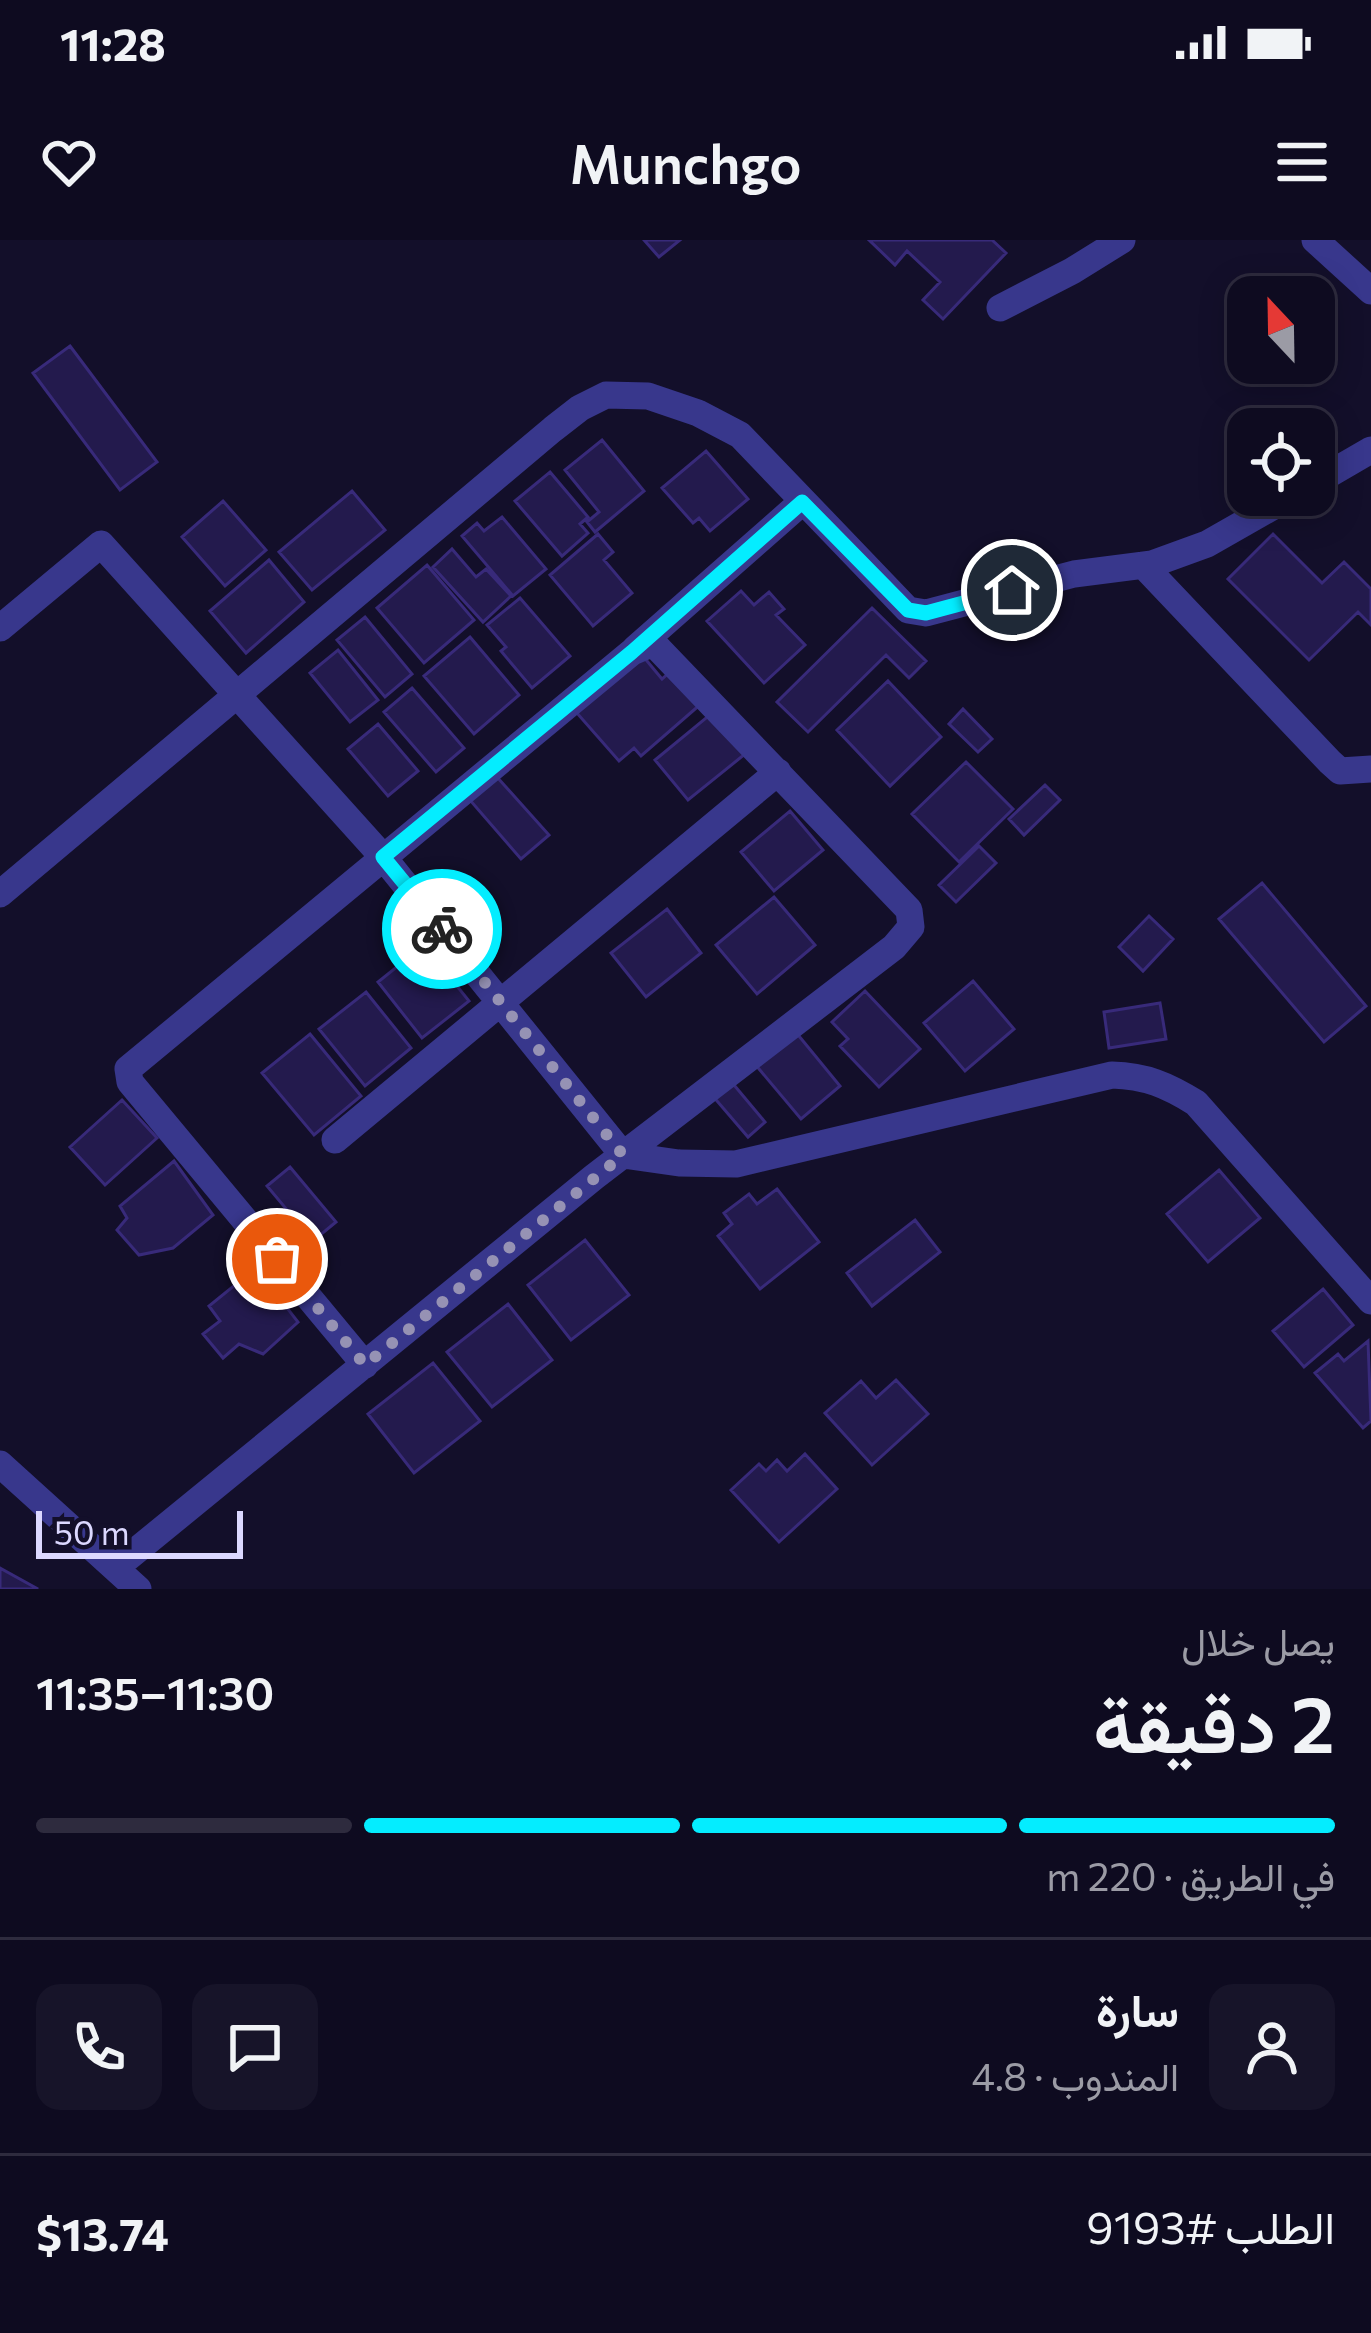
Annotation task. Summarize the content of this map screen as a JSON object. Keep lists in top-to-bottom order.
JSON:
{
  "scale_bar": "50 m",
  "north": "top",
  "page": {
    "status": "11:28",
    "header": "Munchgo",
    "scale": "50 m",
    "heading": ["2 دقيقة", "يصل خلال", "11:30–11:35"],
    "panel": [
      "سارة",
      "المندوب · 4.8",
      "الطلب #9193",
      "$13.74"
    ],
    "bar": "في الطريق · 220 m"
  }
}
